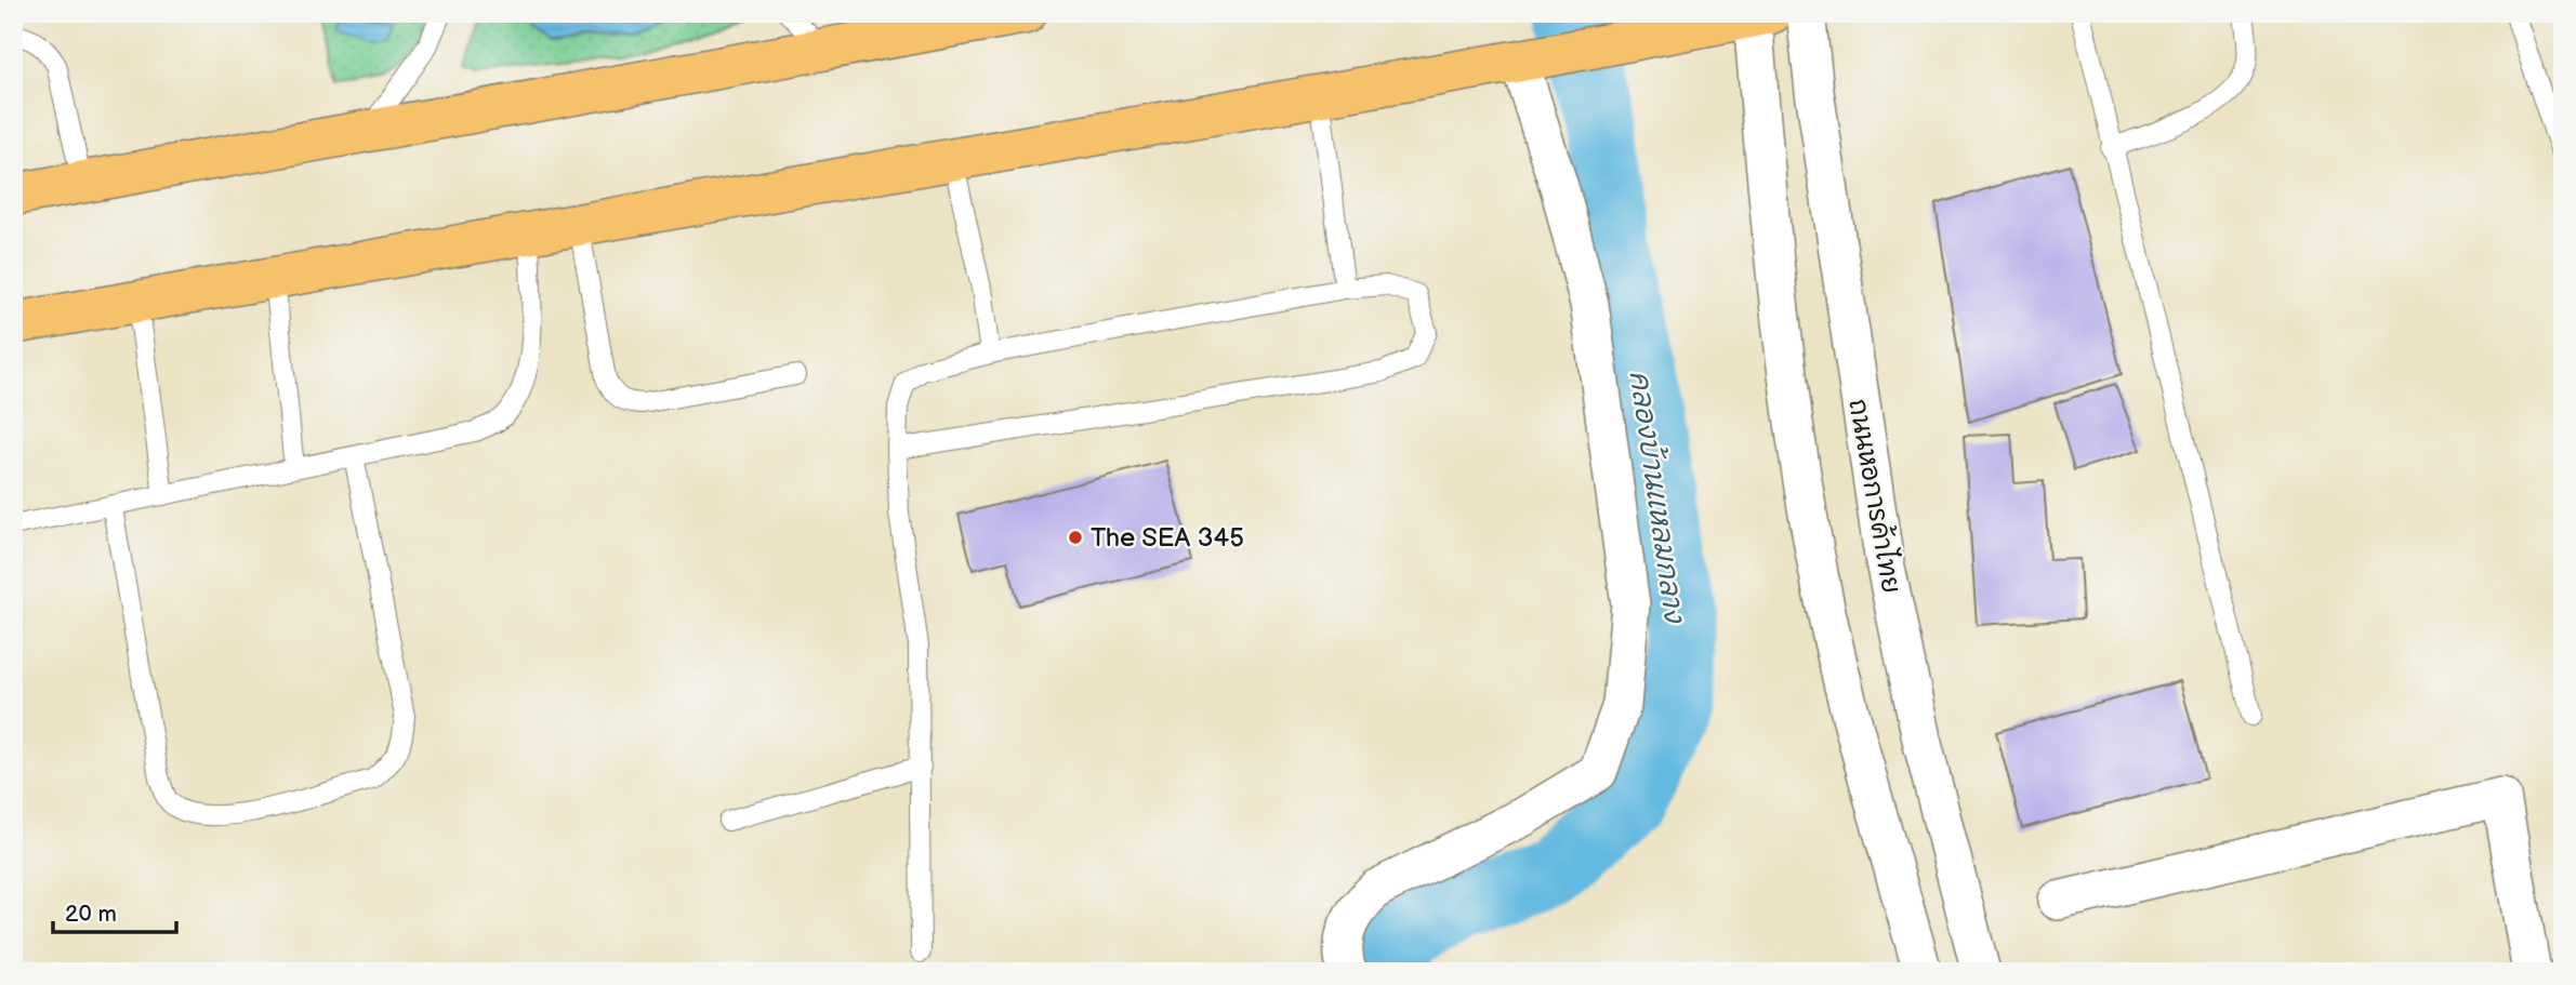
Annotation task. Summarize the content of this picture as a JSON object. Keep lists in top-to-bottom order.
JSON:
{
  "streets": {
    "street": ["ถนนหอการค้าไทย"]
  },
  "water": ["คลองบ้านแหลมกลาง"],
  "places": ["The SEA 345"],
  "scale_bar": "20 m"
}
